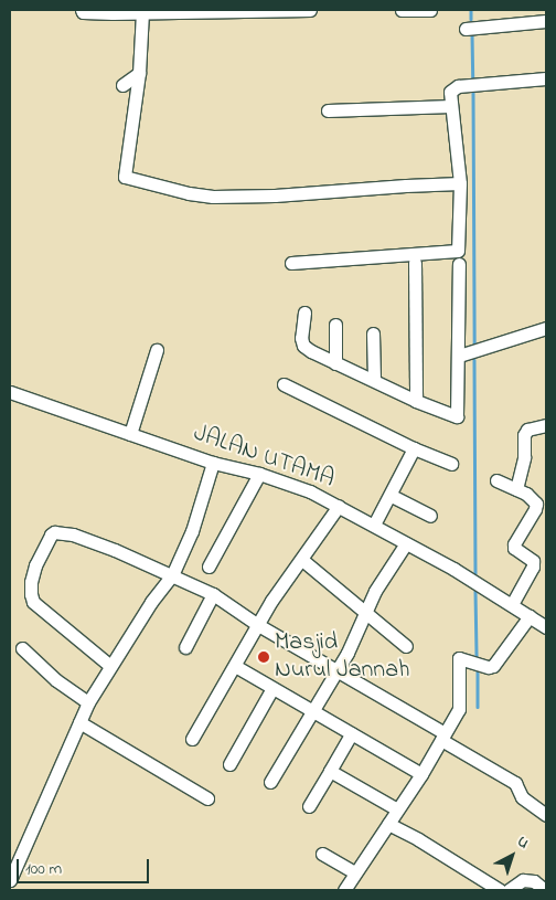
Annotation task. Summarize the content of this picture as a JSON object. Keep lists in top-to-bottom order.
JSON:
{
  "streets": {
    "street": ["JALAN UTAMA"]
  },
  "places": ["Masjid Nurul Jannah"],
  "scale_bar": "100 m",
  "north": "top right"
}
